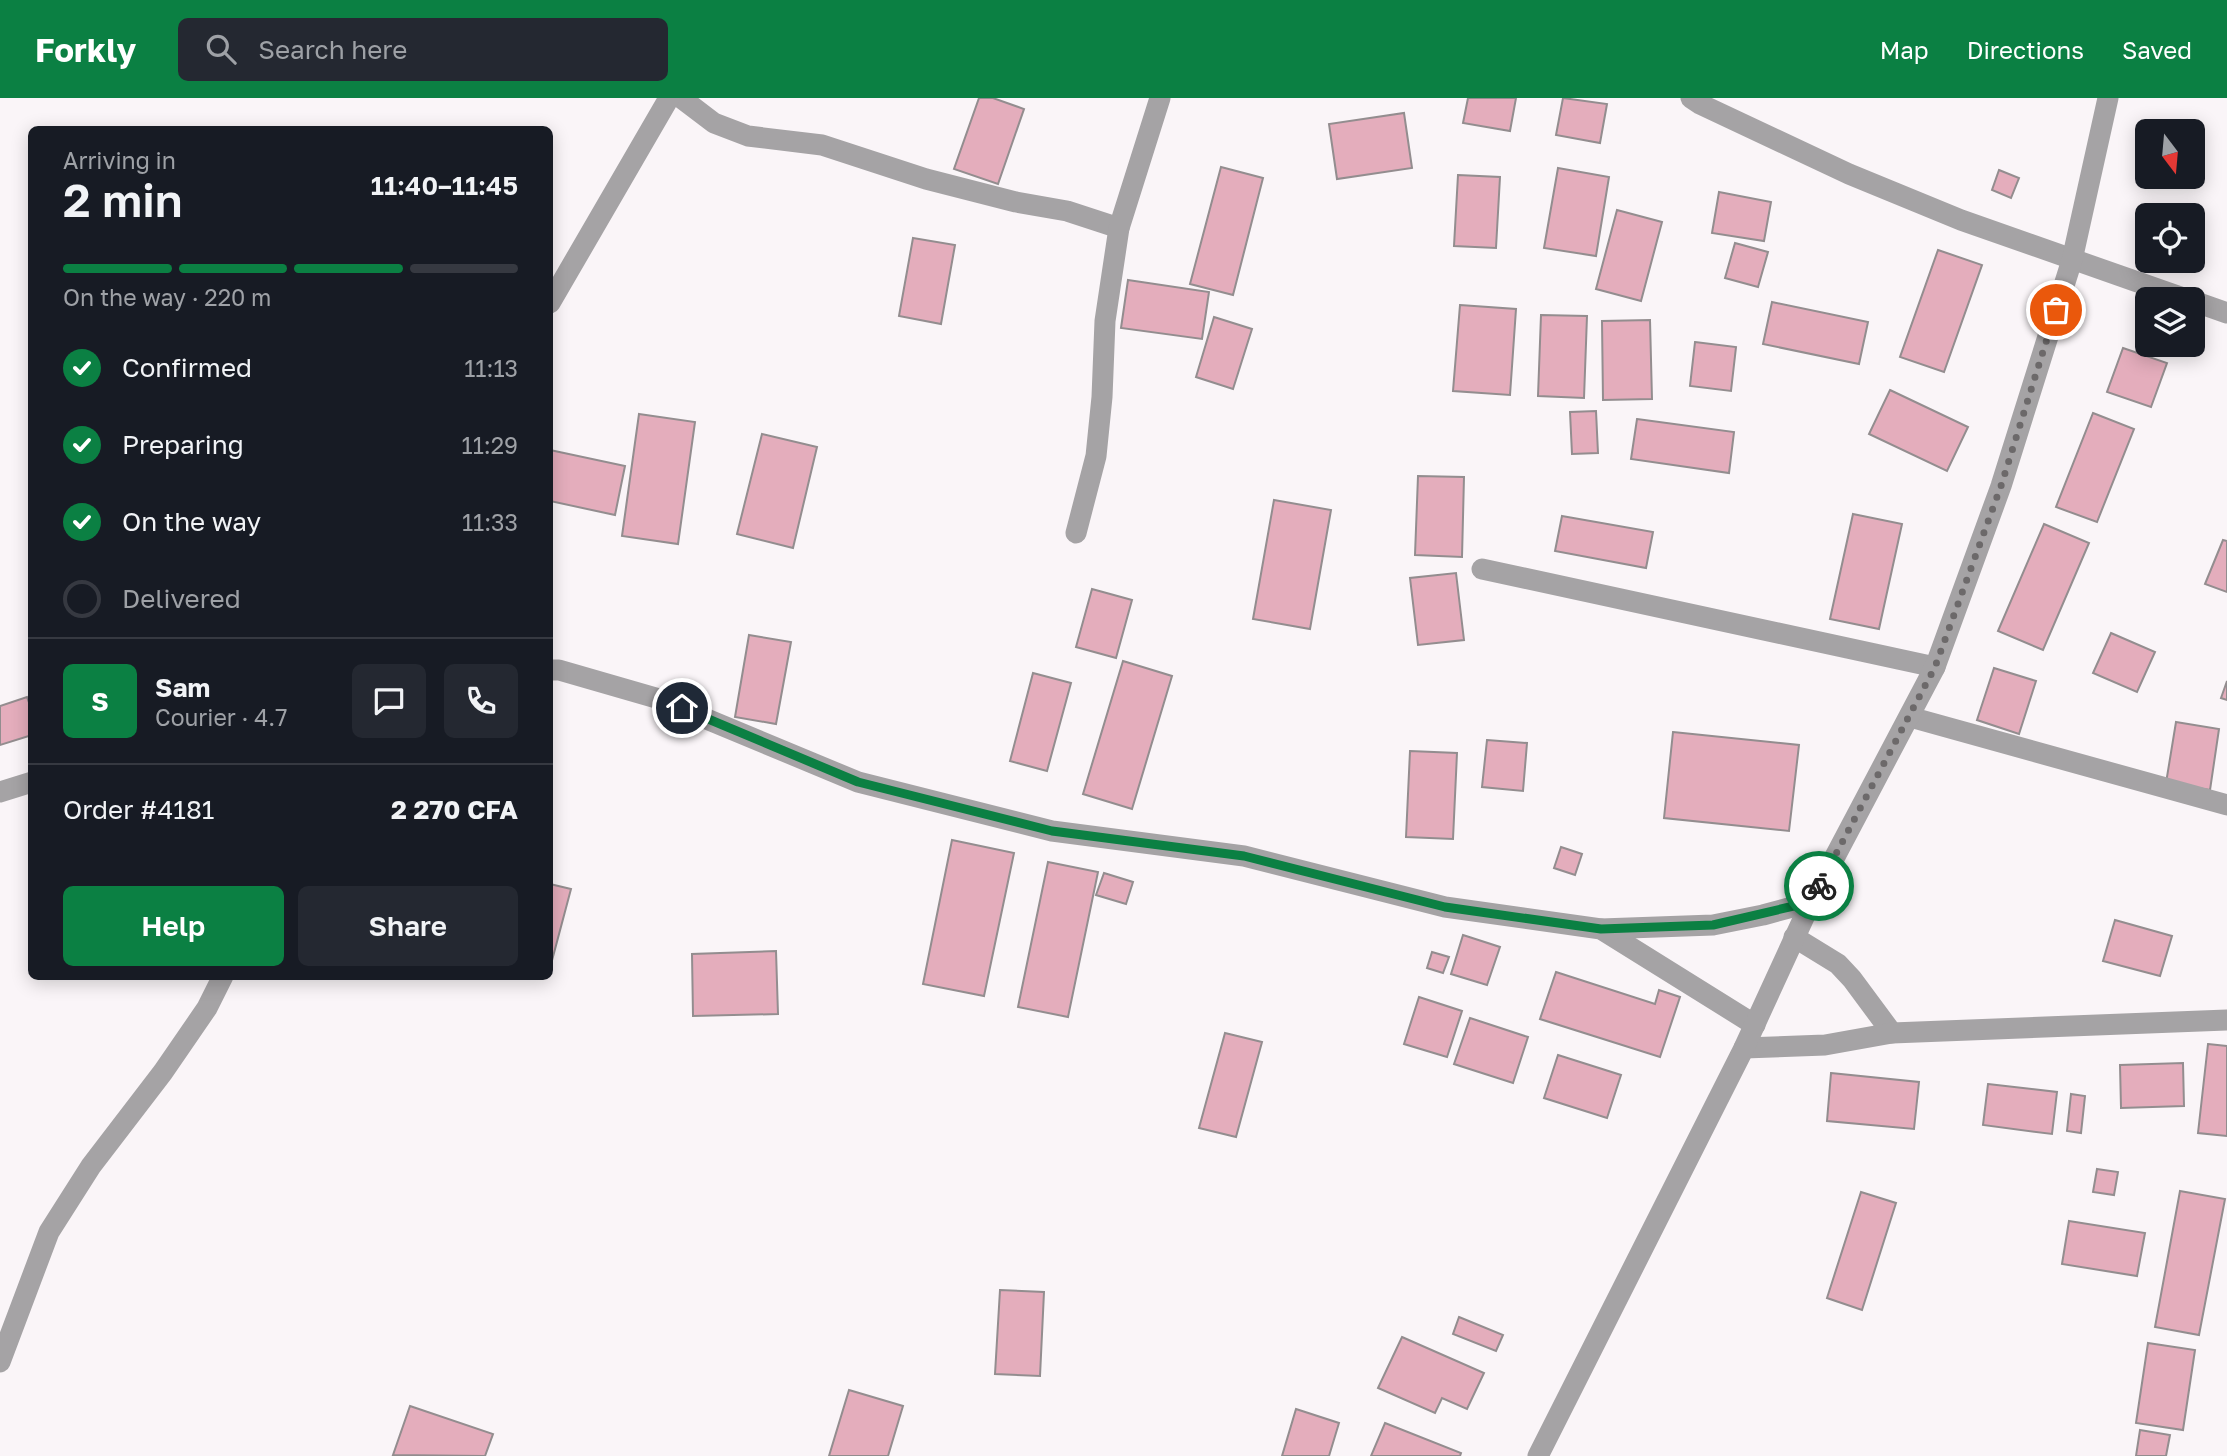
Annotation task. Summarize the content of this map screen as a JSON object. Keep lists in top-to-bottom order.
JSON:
{
  "north": "bottom",
  "page": {
    "header": "Forkly",
    "search": "Search here",
    "nav": ["Map", "Directions", "Saved"],
    "heading": ["2 min", "Arriving in", "11:40–11:45"],
    "panel": [
      "Sam",
      "Courier · 4.7",
      "Order #4181",
      "2 270 CFA"
    ],
    "bar": "On the way · 220 m",
    "list": [
      ["Confirmed", "11:13"],
      ["Preparing", "11:29"],
      ["On the way", "11:33"],
      "Delivered"
    ],
    "round": "S",
    "buttons": ["Help", "Share"]
  }
}
